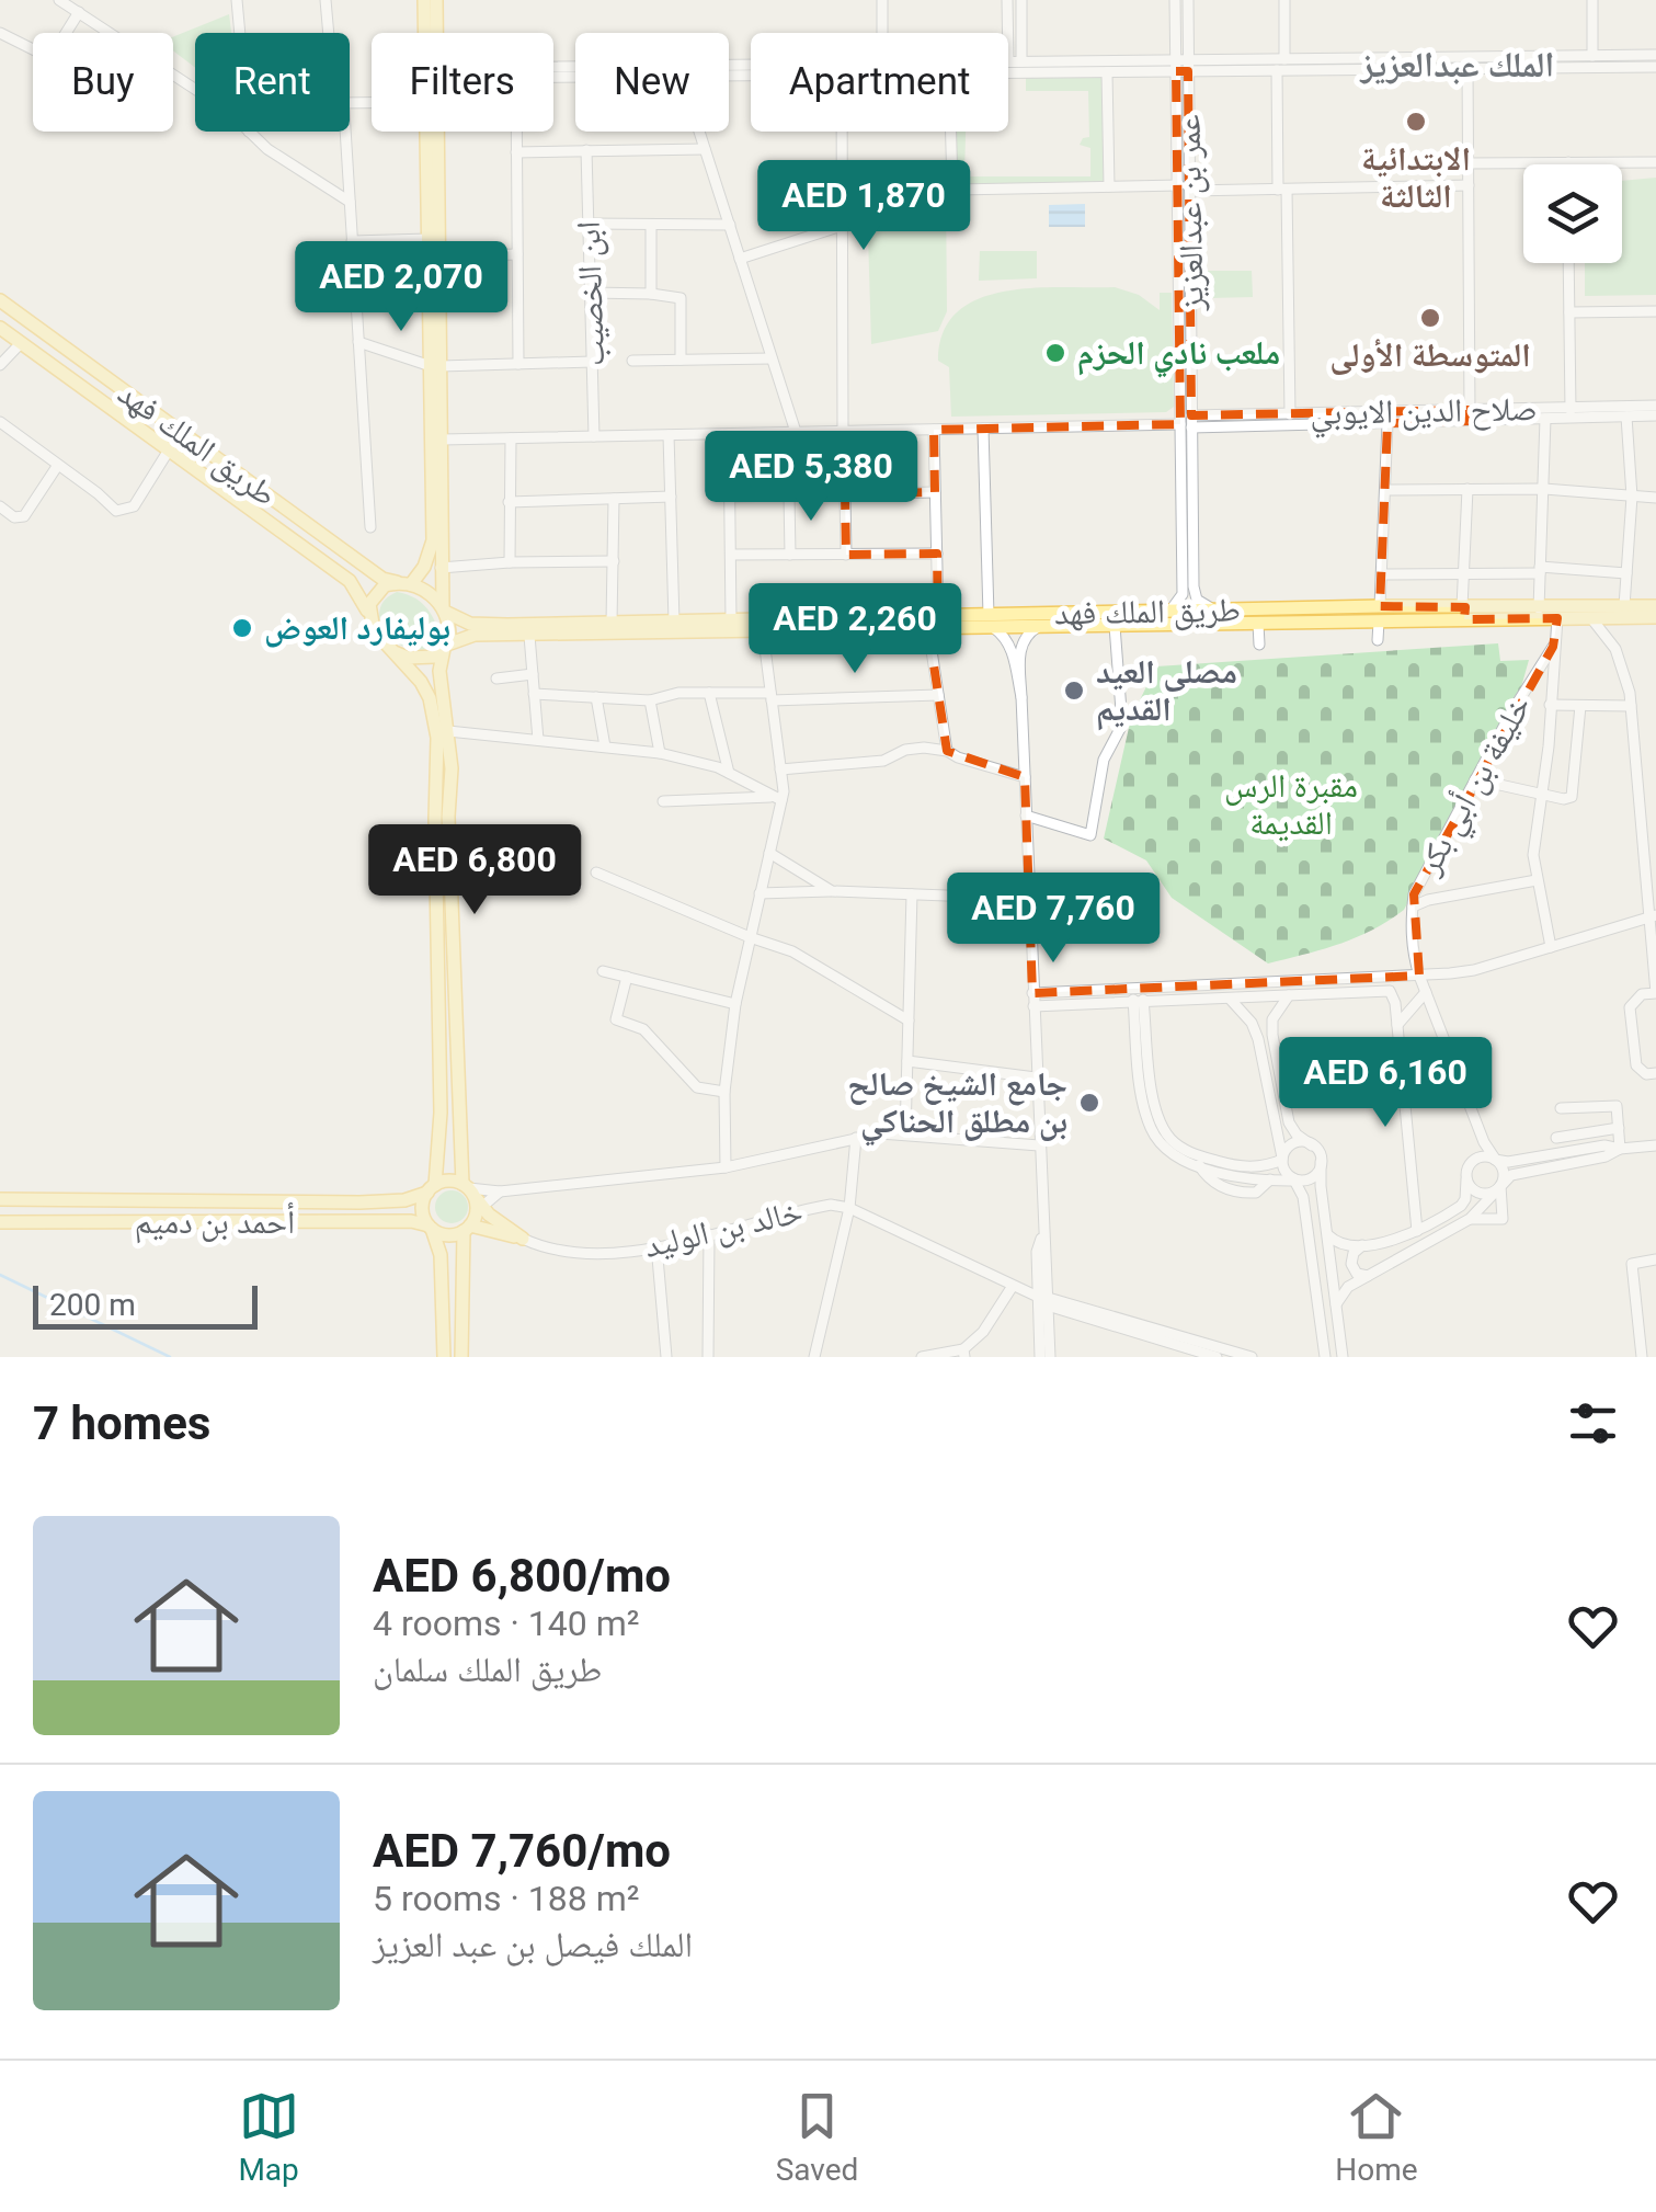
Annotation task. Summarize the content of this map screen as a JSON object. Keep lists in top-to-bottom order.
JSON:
{
  "streets": {
    "main road": ["طريق الملك فهد", "أحمد بن دميم"],
    "street": [
      "عمر بن عبدالعزيز",
      "ابن الخصيب",
      "صلاح الدين الايوبي",
      "خليفة بن أبي بكر",
      "خالد بن الوليد"
    ]
  },
  "crossings": [
    ["عمر بن عبدالعزيز", "صلاح الدين الايوبي"],
    ["عمر بن عبدالعزيز", "طريق الملك فهد"],
    ["ابن الخصيب", "صلاح الدين الايوبي"],
    ["طريق الملك فهد", "خليفة بن أبي بكر"]
  ],
  "districts": ["الملك عبدالعزيز"],
  "parks": ["مقبرة الرس القديمة"],
  "places": [
    "الابتدائية الثالثة",
    "المتوسطة الأولى",
    "ملعب نادي الحزم",
    "بوليفارد العوض",
    "مصلى العيد القديم",
    "جامع الشيخ صالح بن مطلق الحناكي"
  ],
  "scale_bar": "200 m",
  "page": {
    "chip": [
      "Buy",
      "Rent",
      "Filters",
      "New",
      "Apartment"
    ],
    "price": [
      "AED 1,870",
      "AED 2,070",
      "AED 5,380",
      "AED 2,260",
      "AED 6,800",
      "AED 7,760",
      "AED 6,160"
    ],
    "scale": "200 m",
    "heading": "7 homes",
    "list": [
      {
        "name": "AED 6,800/mo",
        "note": "4 rooms · 140 m² · طريق الملك سلمان"
      },
      {
        "name": "AED 7,760/mo",
        "note": "5 rooms · 188 m² · الملك فيصل بن عبد العزيز"
      }
    ],
    "tabs": ["Map", "Saved", "Home"]
  }
}
